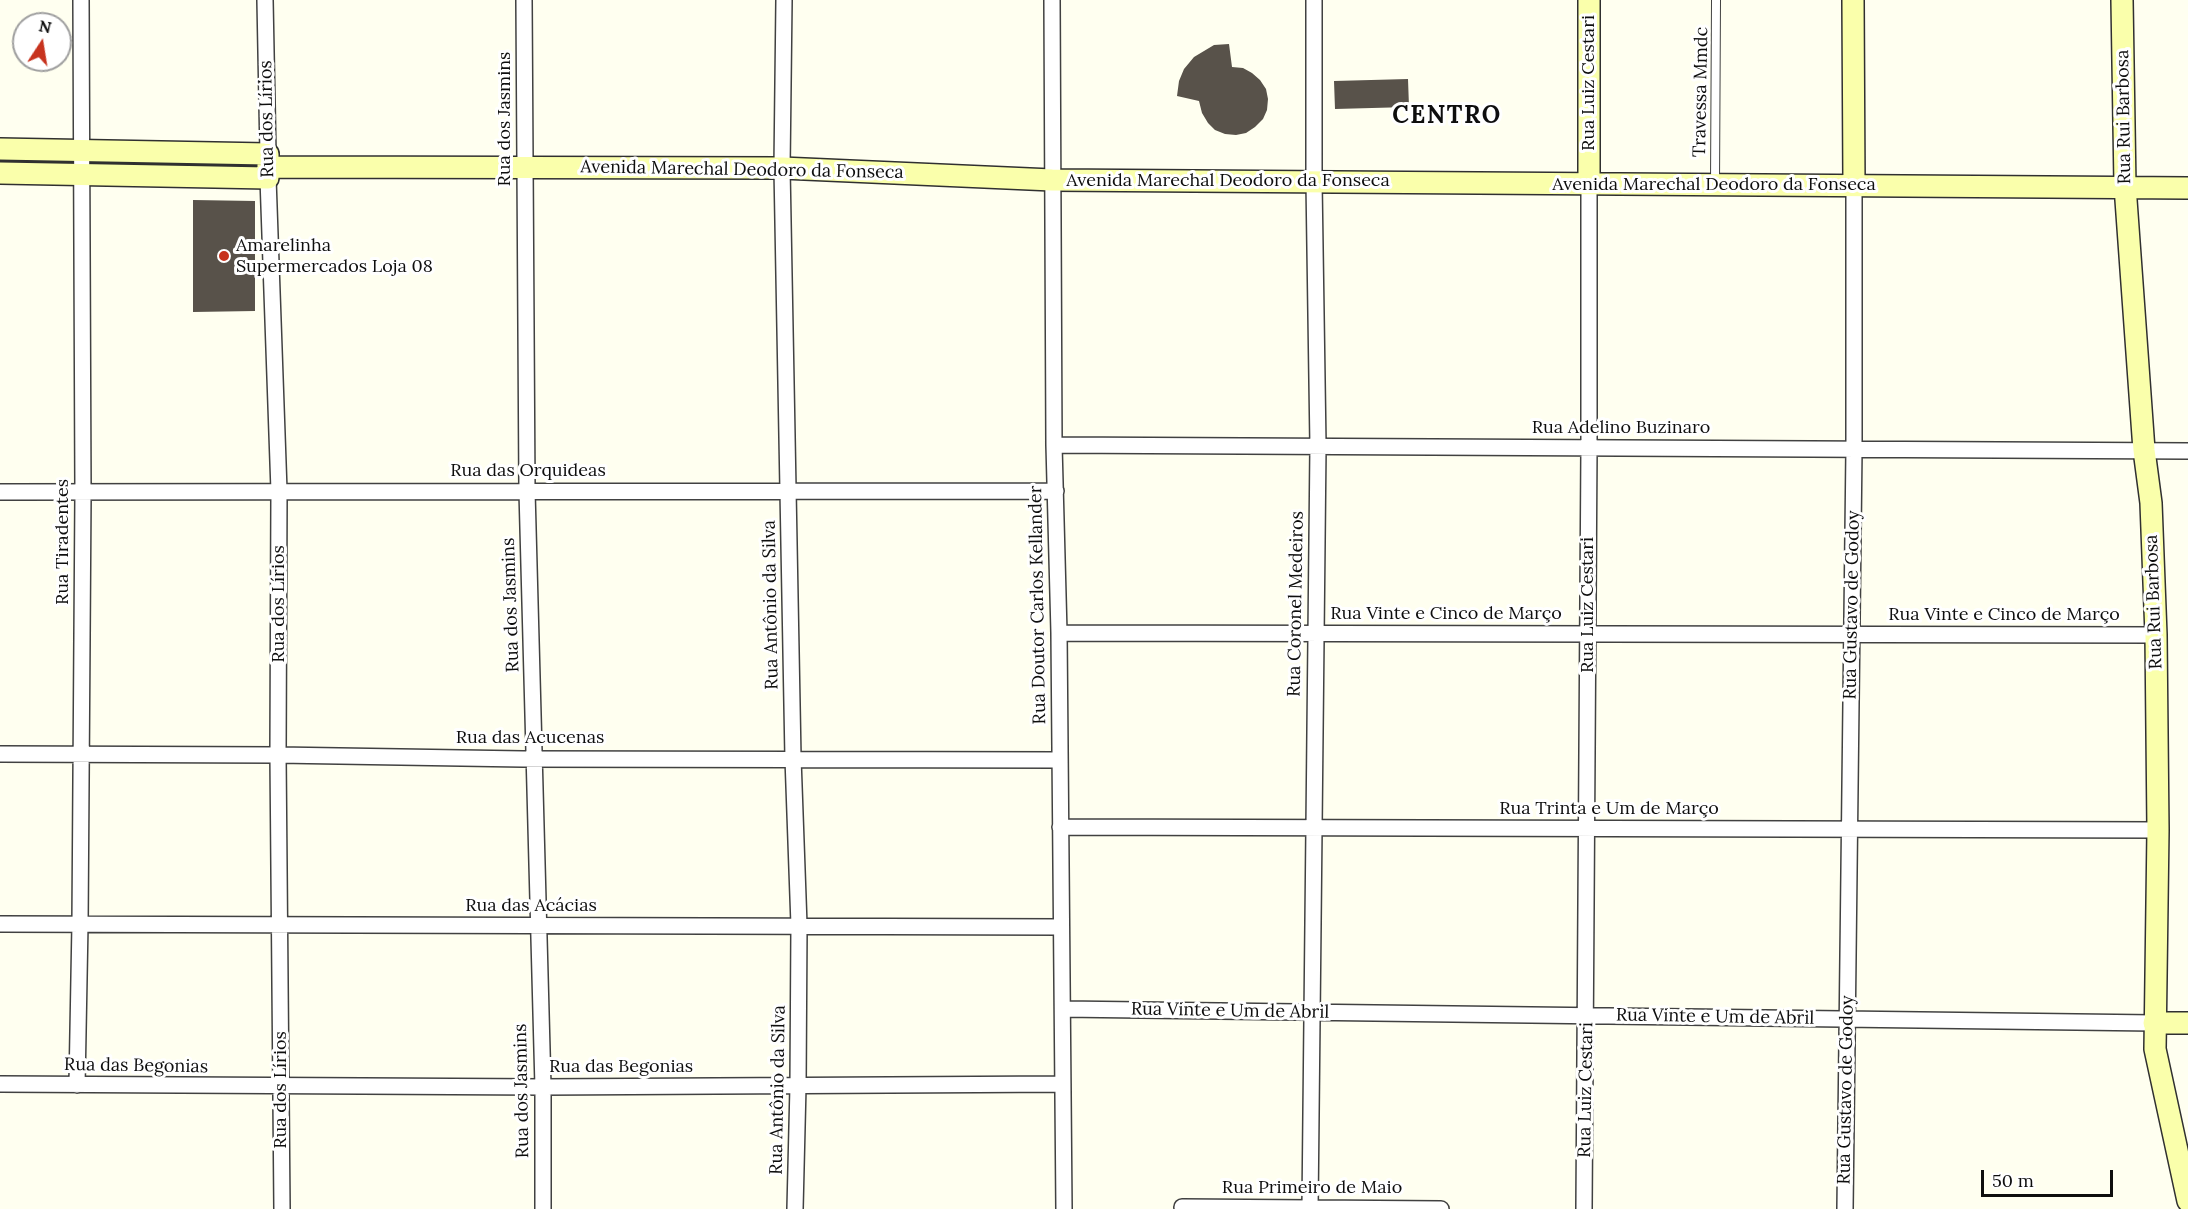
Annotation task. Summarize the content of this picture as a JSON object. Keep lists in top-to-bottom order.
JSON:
{
  "streets": {
    "street": [
      "Rua Luiz Cestari",
      "Rua Rui Barbosa",
      "Rua dos Lírios",
      "Rua dos Jasmins",
      "Avenida Marechal Deodoro da Fonseca",
      "Rua Adelino Buzinaro",
      "Rua das Orquideas",
      "Rua Tiradentes",
      "Rua Coronel Medeiros",
      "Rua Antônio da Silva",
      "Rua Doutor Carlos Kellander",
      "Rua Gustavo de Godoy",
      "Rua Vinte e Cinco de Março",
      "Rua das Acucenas",
      "Rua Trinta e Um de Março",
      "Rua das Acácias",
      "Rua Vinte e Um de Abril",
      "Rua das Begonias",
      "Rua Primeiro de Maio"
    ],
    "lane": ["Travessa Mmdc"]
  },
  "crossings": [
    ["Rua Luiz Cestari", "Avenida Marechal Deodoro da Fonseca"],
    ["Rua Luiz Cestari", "Rua Adelino Buzinaro"],
    ["Rua Luiz Cestari", "Rua Vinte e Cinco de Março"],
    ["Rua Luiz Cestari", "Rua Trinta e Um de Março"],
    ["Rua Luiz Cestari", "Rua Vinte e Um de Abril"],
    ["Travessa Mmdc", "Avenida Marechal Deodoro da Fonseca"],
    ["Rua Rui Barbosa", "Avenida Marechal Deodoro da Fonseca"],
    ["Rua Rui Barbosa", "Rua Adelino Buzinaro"],
    ["Rua Rui Barbosa", "Rua Vinte e Cinco de Março"],
    ["Rua Rui Barbosa", "Rua Trinta e Um de Março"],
    ["Rua Rui Barbosa", "Rua Vinte e Um de Abril"],
    ["Rua dos Lírios", "Avenida Marechal Deodoro da Fonseca"],
    ["Rua dos Lírios", "Rua das Orquideas"],
    ["Rua dos Lírios", "Rua das Acucenas"],
    ["Rua dos Lírios", "Rua das Acácias"],
    ["Rua dos Lírios", "Rua das Begonias"],
    ["Rua dos Jasmins", "Avenida Marechal Deodoro da Fonseca"],
    ["Rua dos Jasmins", "Rua das Orquideas"],
    ["Rua dos Jasmins", "Rua das Acucenas"],
    ["Rua dos Jasmins", "Rua das Acácias"],
    ["Rua dos Jasmins", "Rua das Begonias"],
    ["Avenida Marechal Deodoro da Fonseca", "Rua Tiradentes"],
    ["Avenida Marechal Deodoro da Fonseca", "Rua Coronel Medeiros"],
    ["Avenida Marechal Deodoro da Fonseca", "Rua Antônio da Silva"],
    ["Avenida Marechal Deodoro da Fonseca", "Rua Doutor Carlos Kellander"],
    ["Avenida Marechal Deodoro da Fonseca", "Rua Gustavo de Godoy"],
    ["Rua Adelino Buzinaro", "Rua Coronel Medeiros"],
    ["Rua Adelino Buzinaro", "Rua Doutor Carlos Kellander"],
    ["Rua Adelino Buzinaro", "Rua Gustavo de Godoy"],
    ["Rua das Orquideas", "Rua Tiradentes"],
    ["Rua das Orquideas", "Rua Antônio da Silva"],
    ["Rua das Orquideas", "Rua Doutor Carlos Kellander"],
    ["Rua Tiradentes", "Rua das Acucenas"],
    ["Rua Tiradentes", "Rua das Acácias"],
    ["Rua Tiradentes", "Rua das Begonias"],
    ["Rua Coronel Medeiros", "Rua Vinte e Cinco de Março"],
    ["Rua Coronel Medeiros", "Rua Trinta e Um de Março"],
    ["Rua Coronel Medeiros", "Rua Vinte e Um de Abril"],
    ["Rua Coronel Medeiros", "Rua Primeiro de Maio"],
    ["Rua Antônio da Silva", "Rua das Acucenas"],
    ["Rua Antônio da Silva", "Rua das Acácias"],
    ["Rua Antônio da Silva", "Rua das Begonias"],
    ["Rua Doutor Carlos Kellander", "Rua Vinte e Cinco de Março"],
    ["Rua Doutor Carlos Kellander", "Rua das Acucenas"],
    ["Rua Doutor Carlos Kellander", "Rua Trinta e Um de Março"],
    ["Rua Doutor Carlos Kellander", "Rua das Acácias"],
    ["Rua Doutor Carlos Kellander", "Rua Vinte e Um de Abril"],
    ["Rua Doutor Carlos Kellander", "Rua das Begonias"],
    ["Rua Gustavo de Godoy", "Rua Vinte e Cinco de Março"],
    ["Rua Gustavo de Godoy", "Rua Trinta e Um de Março"],
    ["Rua Gustavo de Godoy", "Rua Vinte e Um de Abril"]
  ],
  "districts": ["CENTRO"],
  "places": ["Amarelinha Supermercados Loja 08"],
  "scale_bar": "50 m",
  "north": "top"
}
